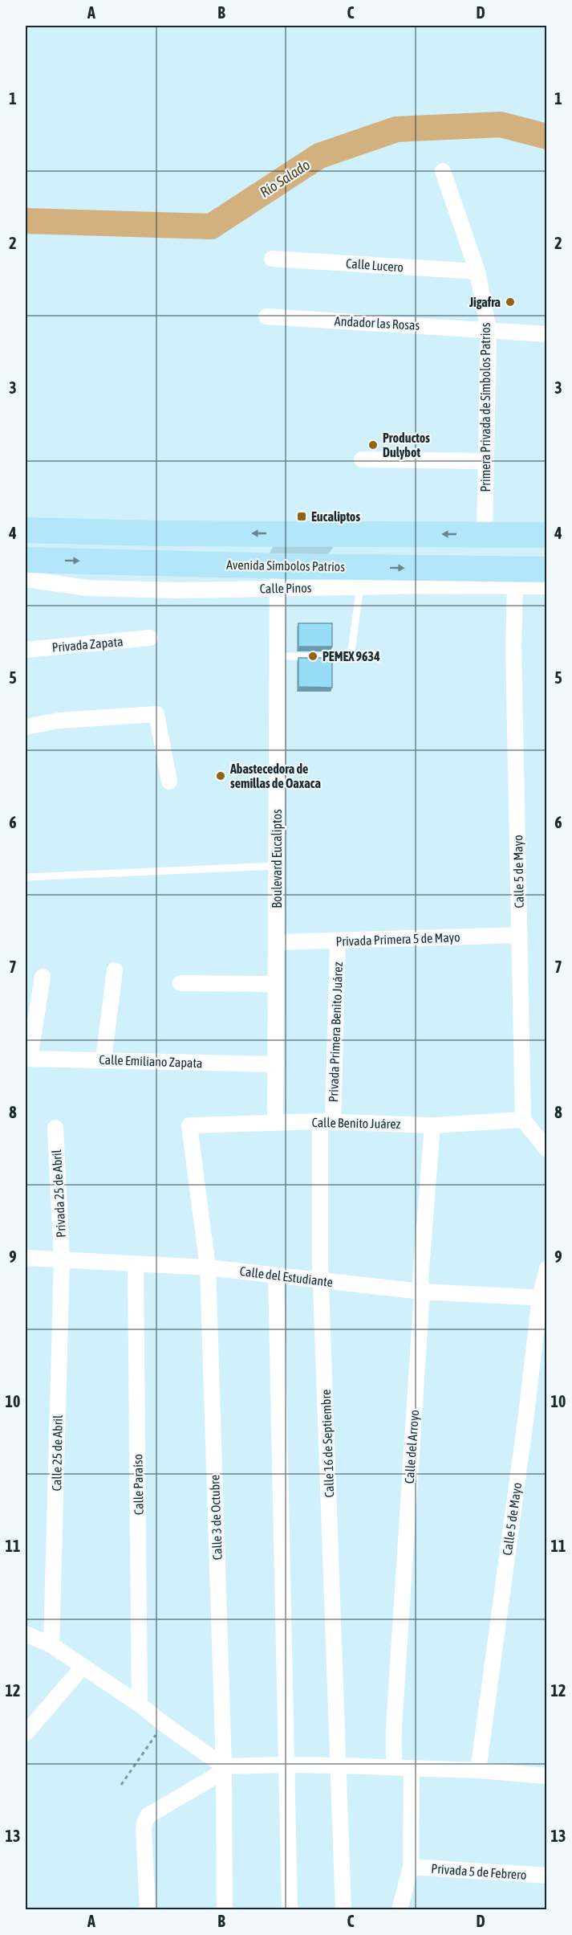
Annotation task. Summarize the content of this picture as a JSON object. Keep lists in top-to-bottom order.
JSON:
{
  "streets": {
    "highway": ["Avenida Símbolos Patrios"],
    "street": [
      "Calle Lucero",
      "Andador las Rosas",
      "Primera Privada de Símbolos Patrios",
      "Calle Pinos",
      "Privada Zapata",
      "Boulevard Eucaliptos",
      "Calle 5 de Mayo",
      "Privada Primera 5 de Mayo",
      "Privada Primera Benito Juárez",
      "Calle Emiliano Zapata",
      "Calle Benito Juárez",
      "Privada 25 de Abril",
      "Calle del Estudiante",
      "Calle 16 de Septiembre",
      "Calle del Arroyo",
      "Calle 25 de Abril",
      "Calle Paraíso",
      "Calle 3 de Octubre",
      "Privada 5 de Febrero"
    ]
  },
  "crossings": [
    ["Calle Lucero", "Primera Privada de Símbolos Patrios"],
    ["Andador las Rosas", "Primera Privada de Símbolos Patrios"],
    ["Avenida Símbolos Patrios", "Calle Pinos"],
    ["Avenida Símbolos Patrios", "Boulevard Eucaliptos"],
    ["Calle Pinos", "Boulevard Eucaliptos"],
    ["Boulevard Eucaliptos", "Privada Primera 5 de Mayo"],
    ["Boulevard Eucaliptos", "Calle Emiliano Zapata"],
    ["Boulevard Eucaliptos", "Calle Benito Juárez"],
    ["Calle 5 de Mayo", "Privada Primera 5 de Mayo"],
    ["Calle 5 de Mayo", "Calle Benito Juárez"],
    ["Calle 5 de Mayo", "Calle del Estudiante"],
    ["Privada Primera 5 de Mayo", "Privada Primera Benito Juárez"],
    ["Privada Primera Benito Juárez", "Calle Benito Juárez"],
    ["Privada Primera Benito Juárez", "Calle 16 de Septiembre"],
    ["Calle Benito Juárez", "Calle 16 de Septiembre"],
    ["Calle Benito Juárez", "Calle del Arroyo"],
    ["Calle Benito Juárez", "Calle 3 de Octubre"],
    ["Privada 25 de Abril", "Calle del Estudiante"],
    ["Privada 25 de Abril", "Calle 25 de Abril"],
    ["Calle del Estudiante", "Calle 16 de Septiembre"],
    ["Calle del Estudiante", "Calle del Arroyo"],
    ["Calle del Estudiante", "Calle 25 de Abril"],
    ["Calle del Estudiante", "Calle Paraíso"],
    ["Calle del Estudiante", "Calle 3 de Octubre"]
  ],
  "water": ["Río Salado"],
  "places": {
    "other": [
      "Jigafra",
      "Productos Dulybot",
      "PEMEX 9634",
      "Abastecedora de semillas de Oaxaca"
    ],
    "transit": ["Eucaliptos"]
  },
  "grid": {
    "columns": [
      "A",
      "B",
      "C",
      "D"
    ],
    "rows": [
      "1",
      "2",
      "3",
      "4",
      "5",
      "6",
      "7",
      "8",
      "9",
      "10",
      "11",
      "12",
      "13"
    ]
  }
}
